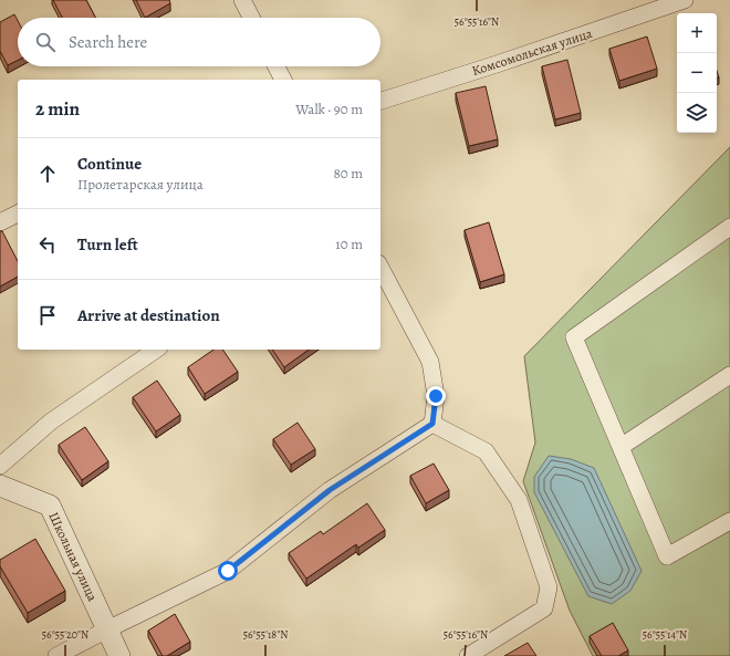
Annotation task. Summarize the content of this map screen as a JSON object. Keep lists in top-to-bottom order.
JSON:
{
  "streets": {
    "street": ["Комсомольская улица", "Школьная улица"]
  },
  "page": {
    "map_buttons": ["+", "−"],
    "search": "Search here",
    "heading": ["2 min", "Walk · 90 m"],
    "list": [
      ["Continue", "Пролетарская улица", "80 m"],
      ["Turn left", "10 m"],
      "Arrive at destination"
    ]
  },
  "coordinates": [
    "56°55'16\"N",
    "56°55'20\"N",
    "56°55'18\"N",
    "56°55'14\"N"
  ]
}
